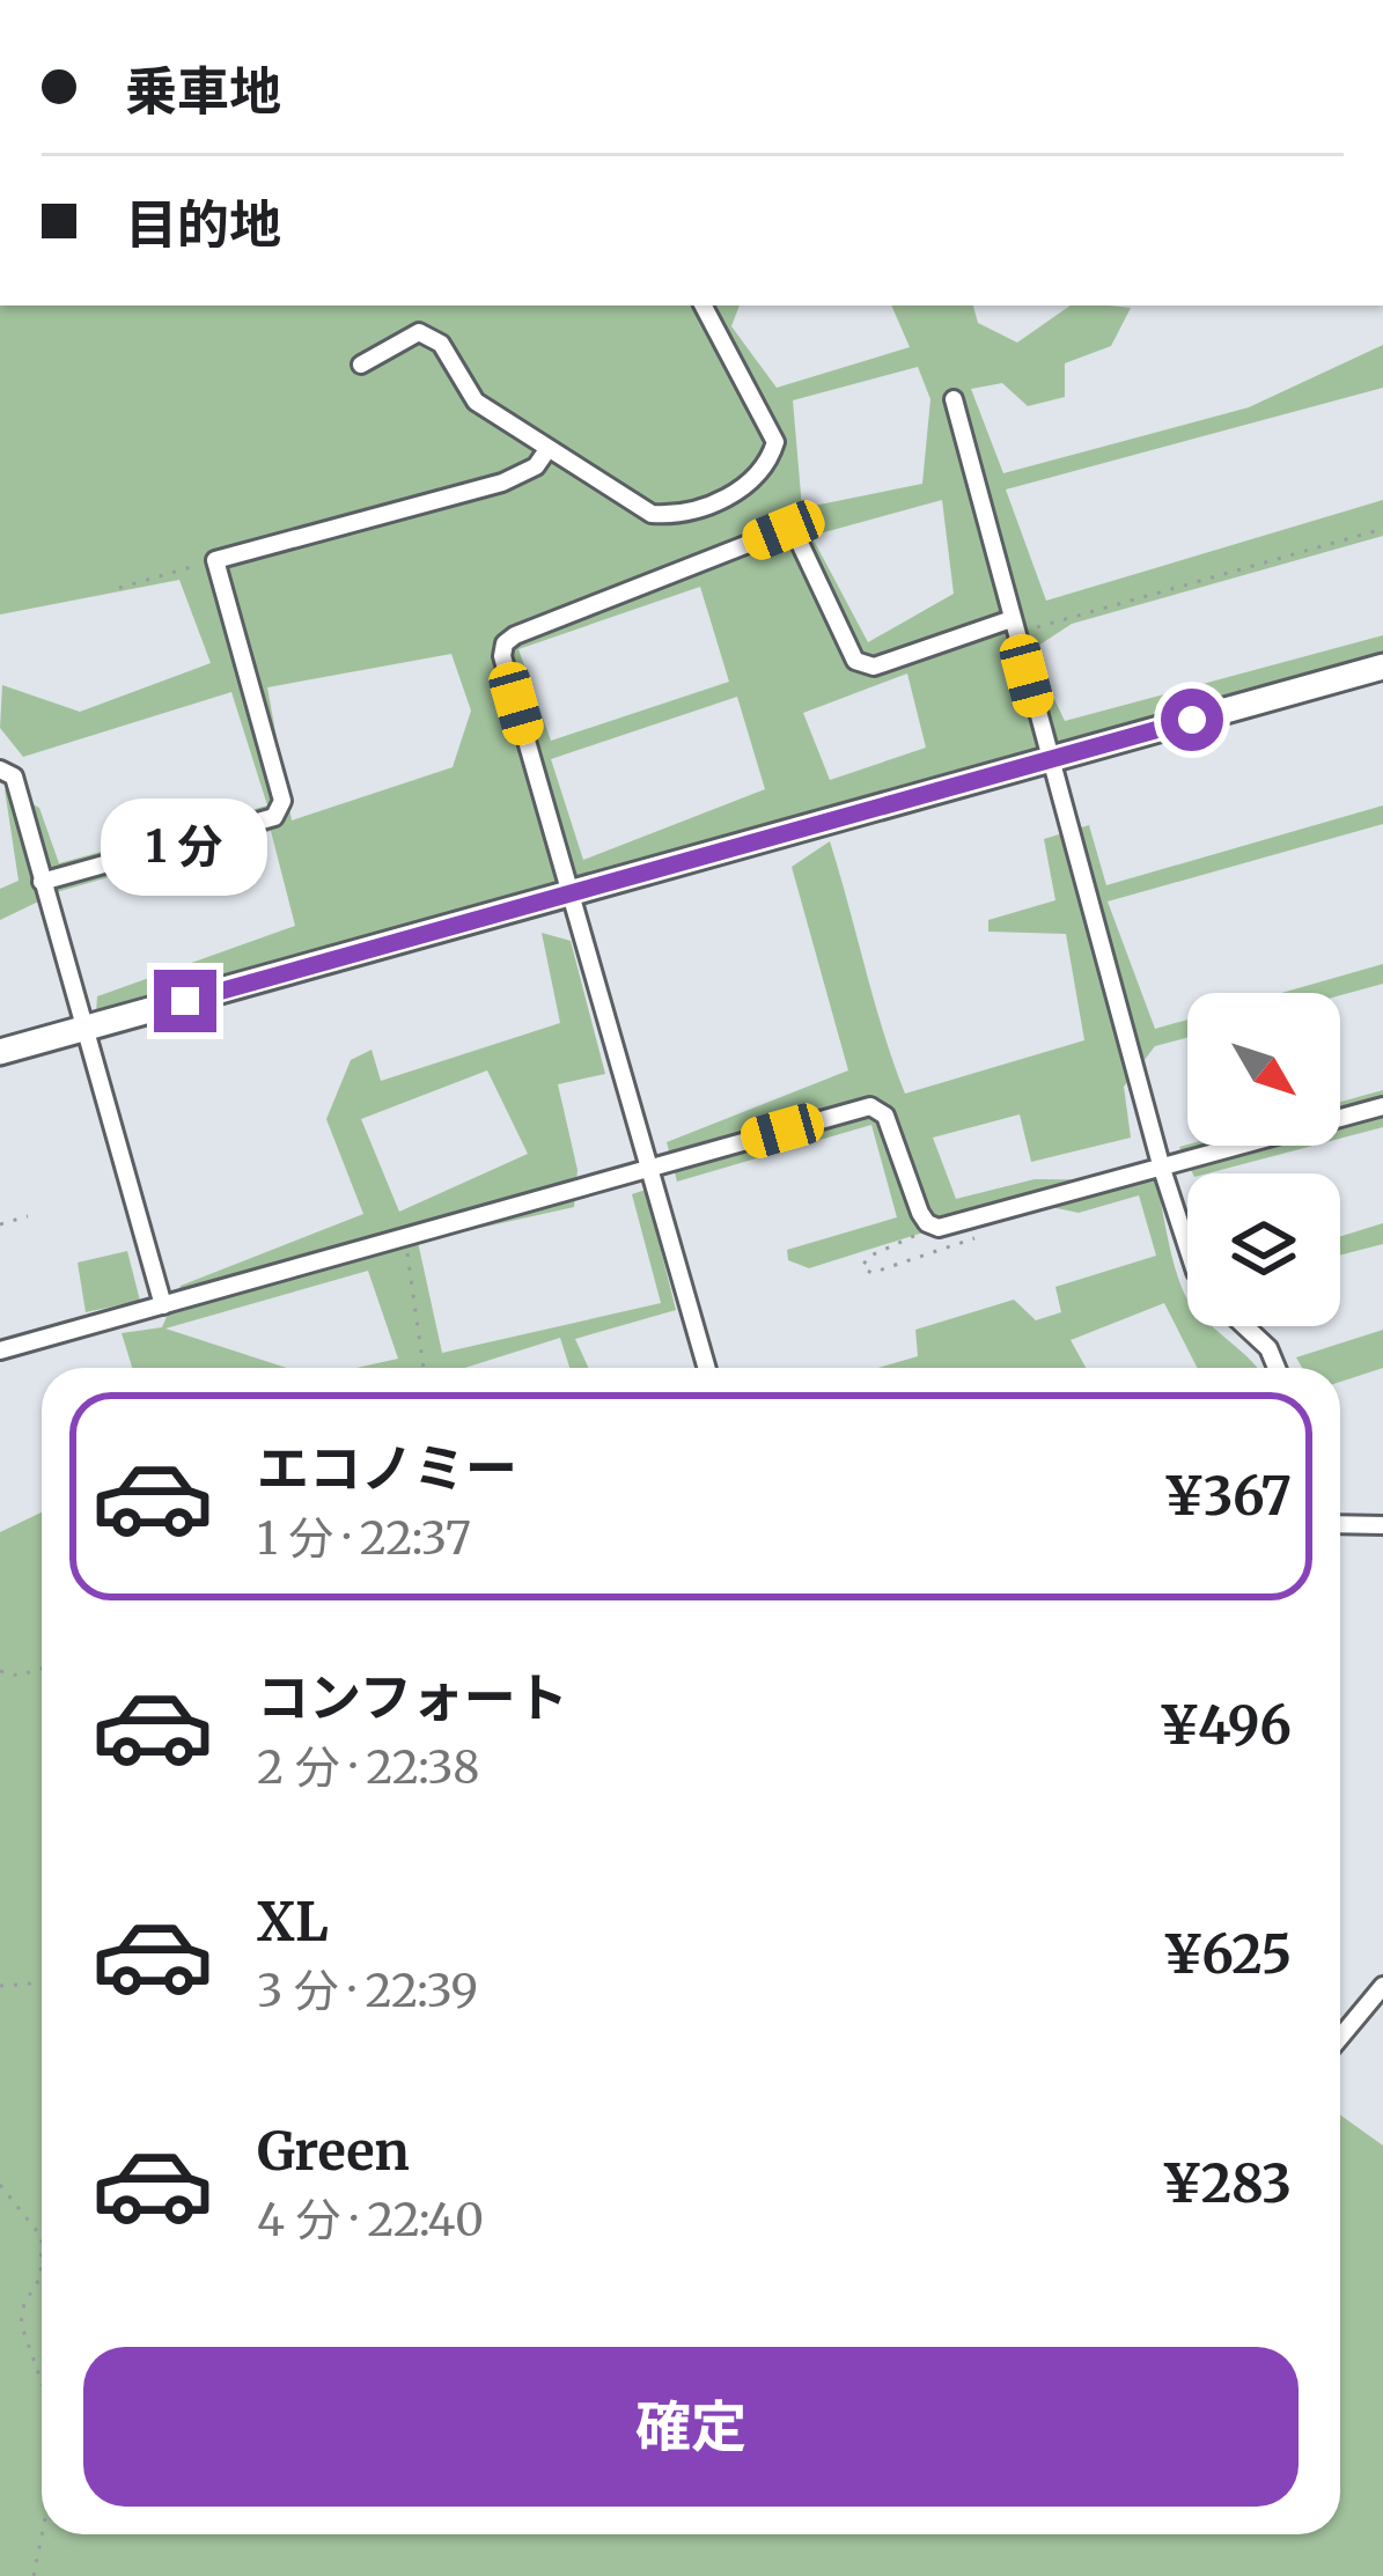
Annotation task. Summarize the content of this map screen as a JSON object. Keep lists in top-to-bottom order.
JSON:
{
  "north": "bottom right",
  "page": {
    "banner": ["乗車地", "目的地"],
    "bubble": "1 分",
    "list": [
      {
        "name": "エコノミー",
        "note": "1 分 · 22:37",
        "value": "¥367"
      },
      {
        "name": "コンフォート",
        "note": "2 分 · 22:38",
        "value": "¥496"
      },
      {
        "name": "XL",
        "note": "3 分 · 22:39",
        "value": "¥625"
      },
      {
        "name": "Green",
        "note": "4 分 · 22:40",
        "value": "¥283"
      }
    ],
    "buttons": "確定"
  }
}
